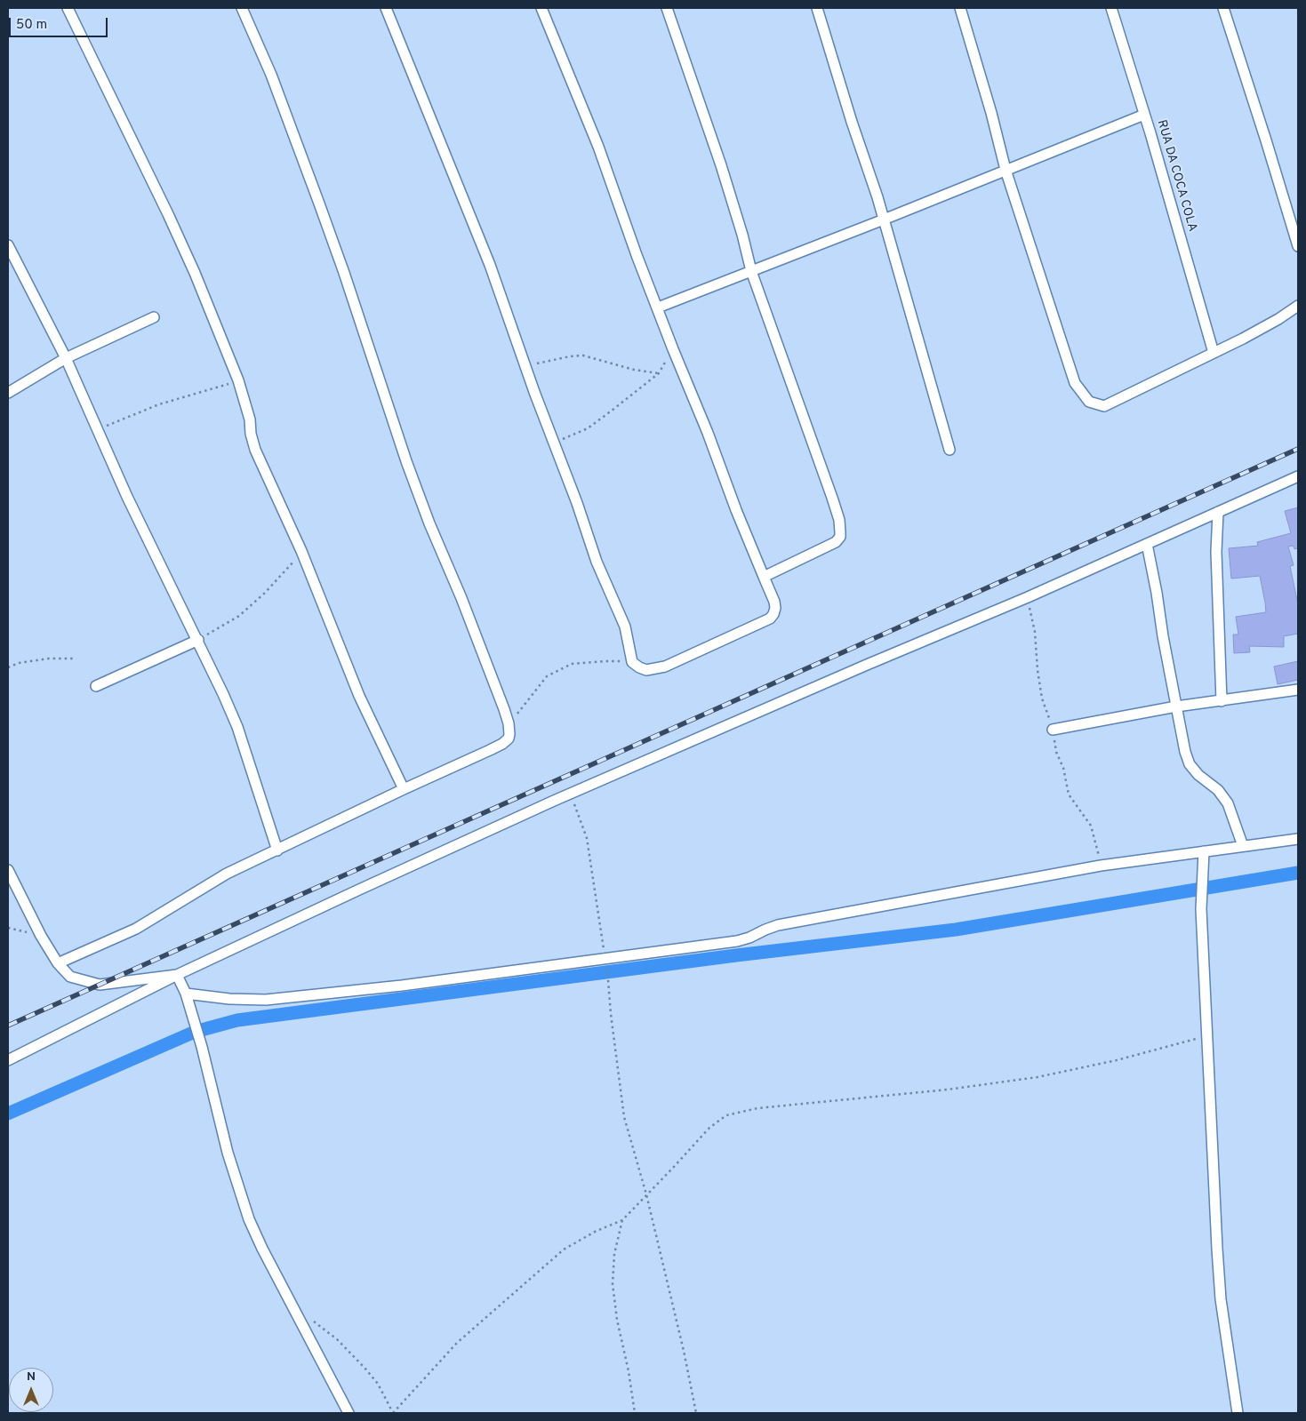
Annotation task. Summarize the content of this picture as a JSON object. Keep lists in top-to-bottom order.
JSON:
{
  "streets": {
    "street": ["RUA DA COCA COLA"]
  },
  "scale_bar": "50 m",
  "north": "top"
}
